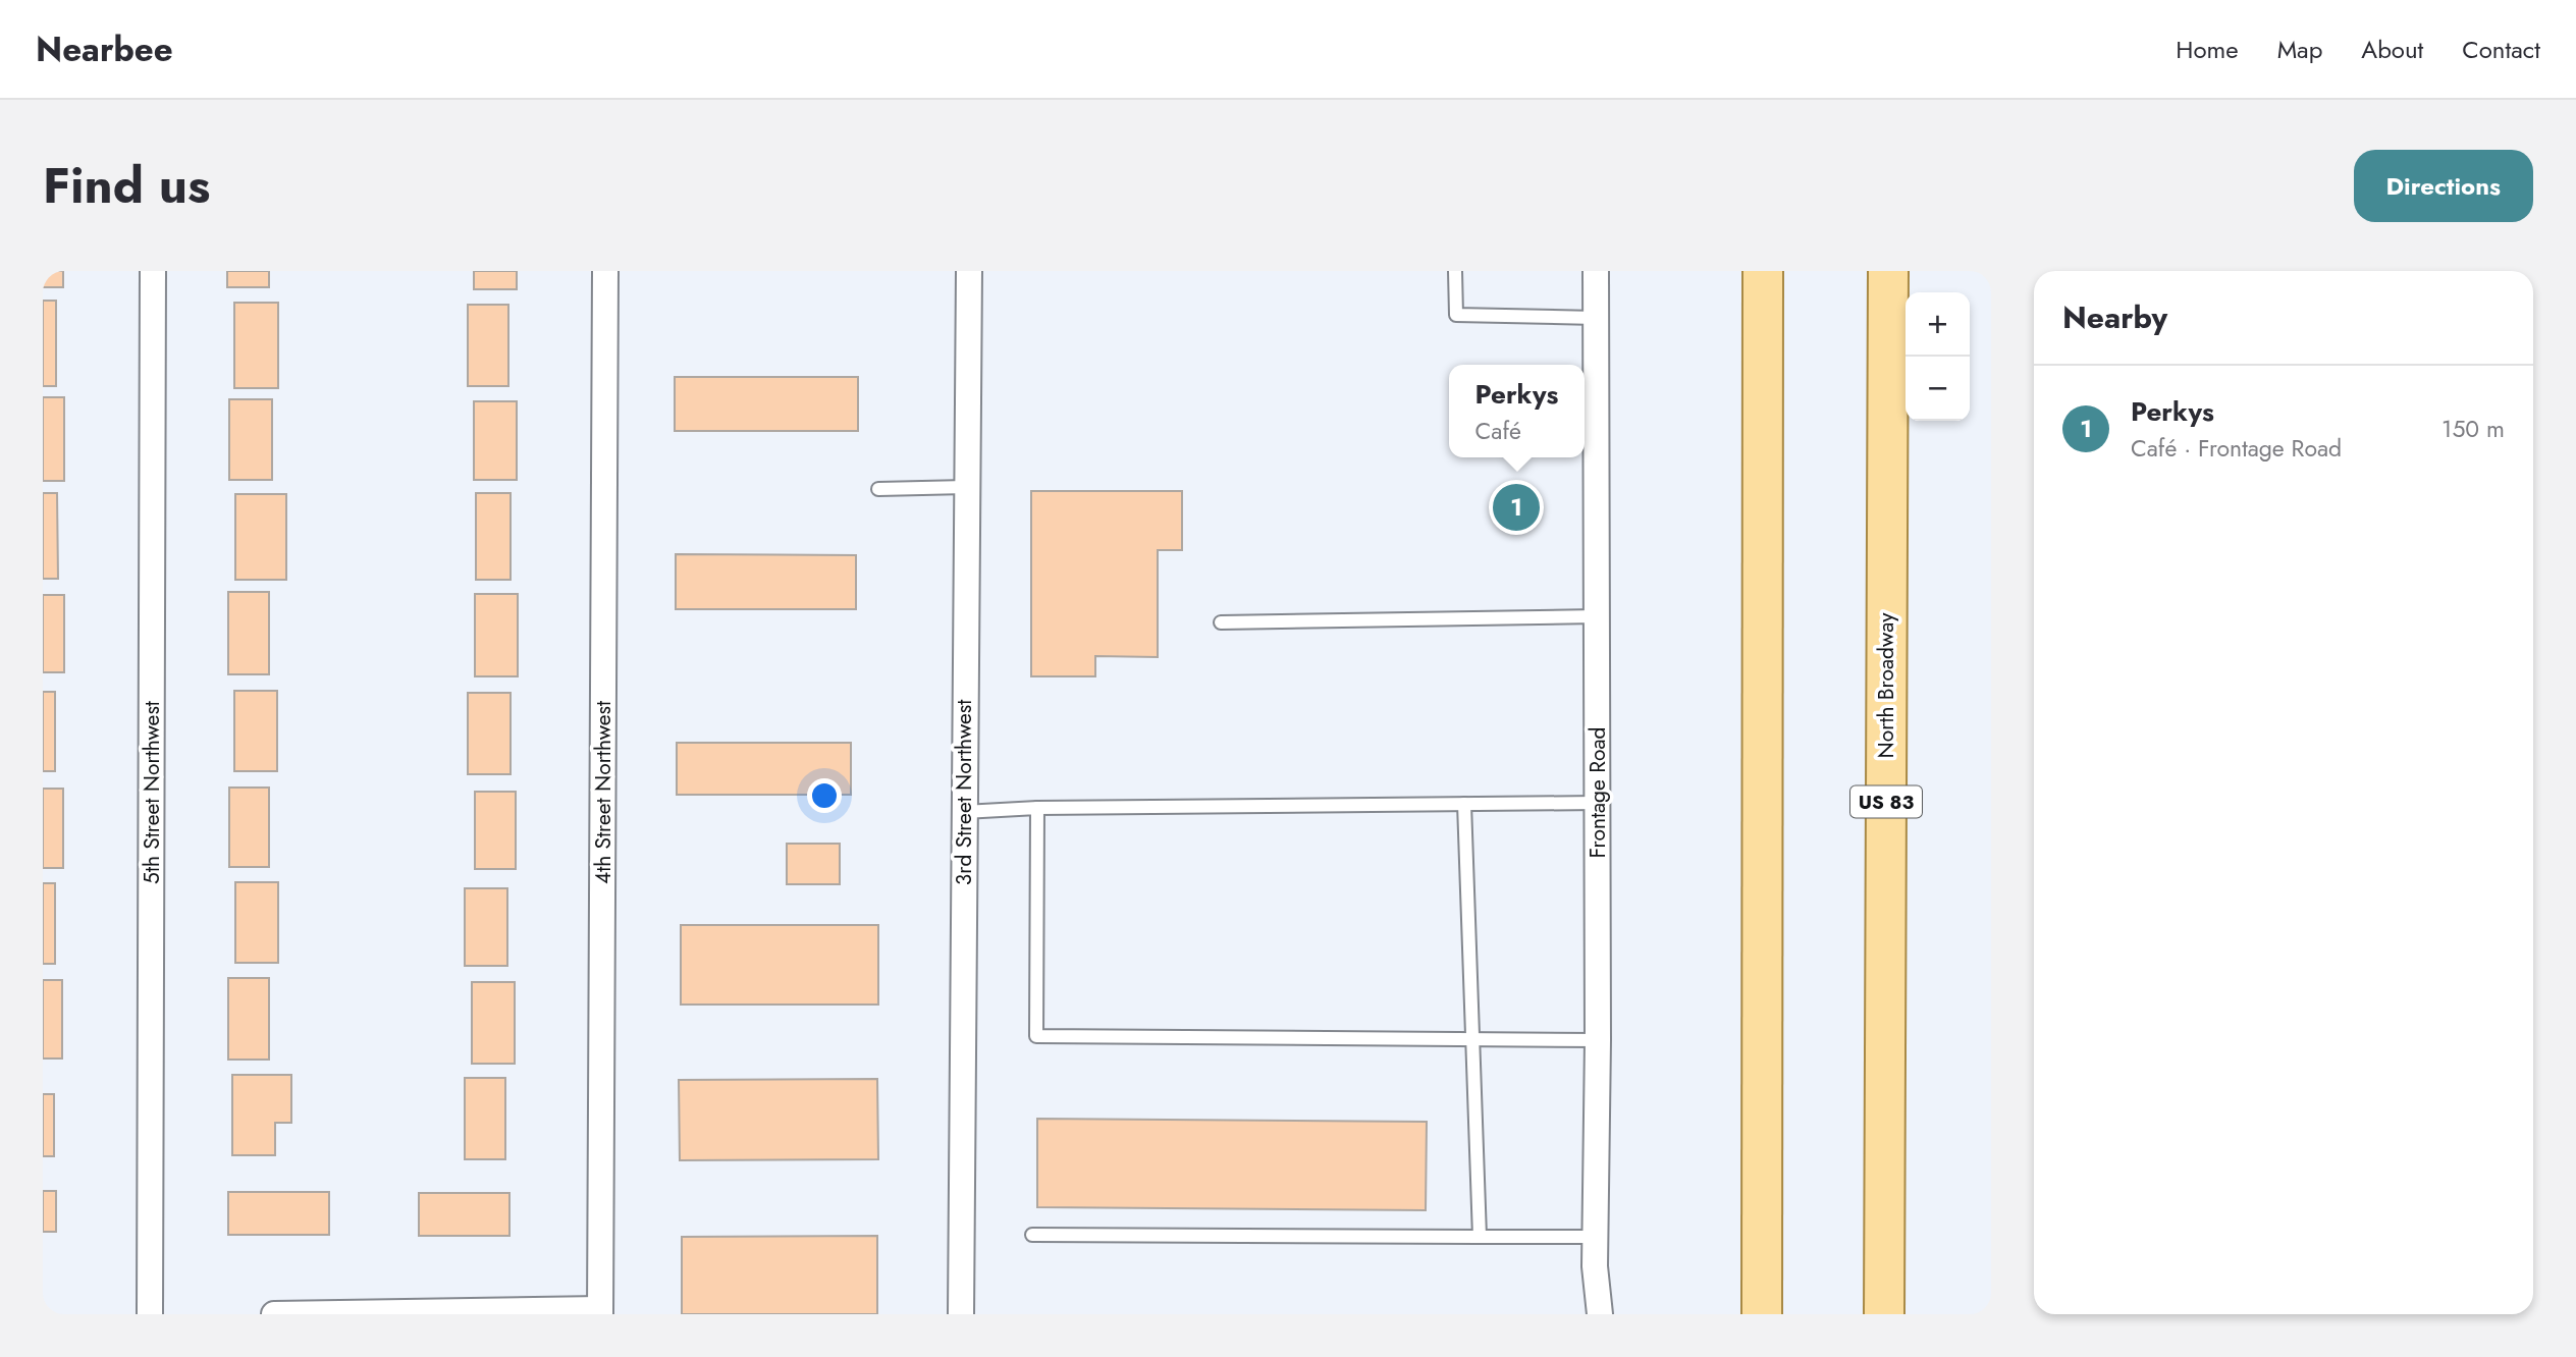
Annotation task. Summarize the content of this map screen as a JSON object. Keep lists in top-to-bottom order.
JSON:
{
  "streets": {
    "main road": ["North Broadway", "US 83"],
    "street": [
      "5th Street Northwest",
      "4th Street Northwest",
      "3rd Street Northwest",
      "Frontage Road"
    ]
  },
  "page": {
    "header": "Nearbee",
    "nav": [
      "Home",
      "Map",
      "About",
      "Contact"
    ],
    "title": "Find us",
    "buttons": "Directions",
    "heading": "Nearby",
    "map_buttons": ["+", "−"],
    "list": [
      {
        "mark": "1",
        "name": "Perkys",
        "note": "Café · Frontage Road",
        "value": "150 m"
      }
    ],
    "popup": ["Perkys", "Café"],
    "pins": "1"
  }
}
